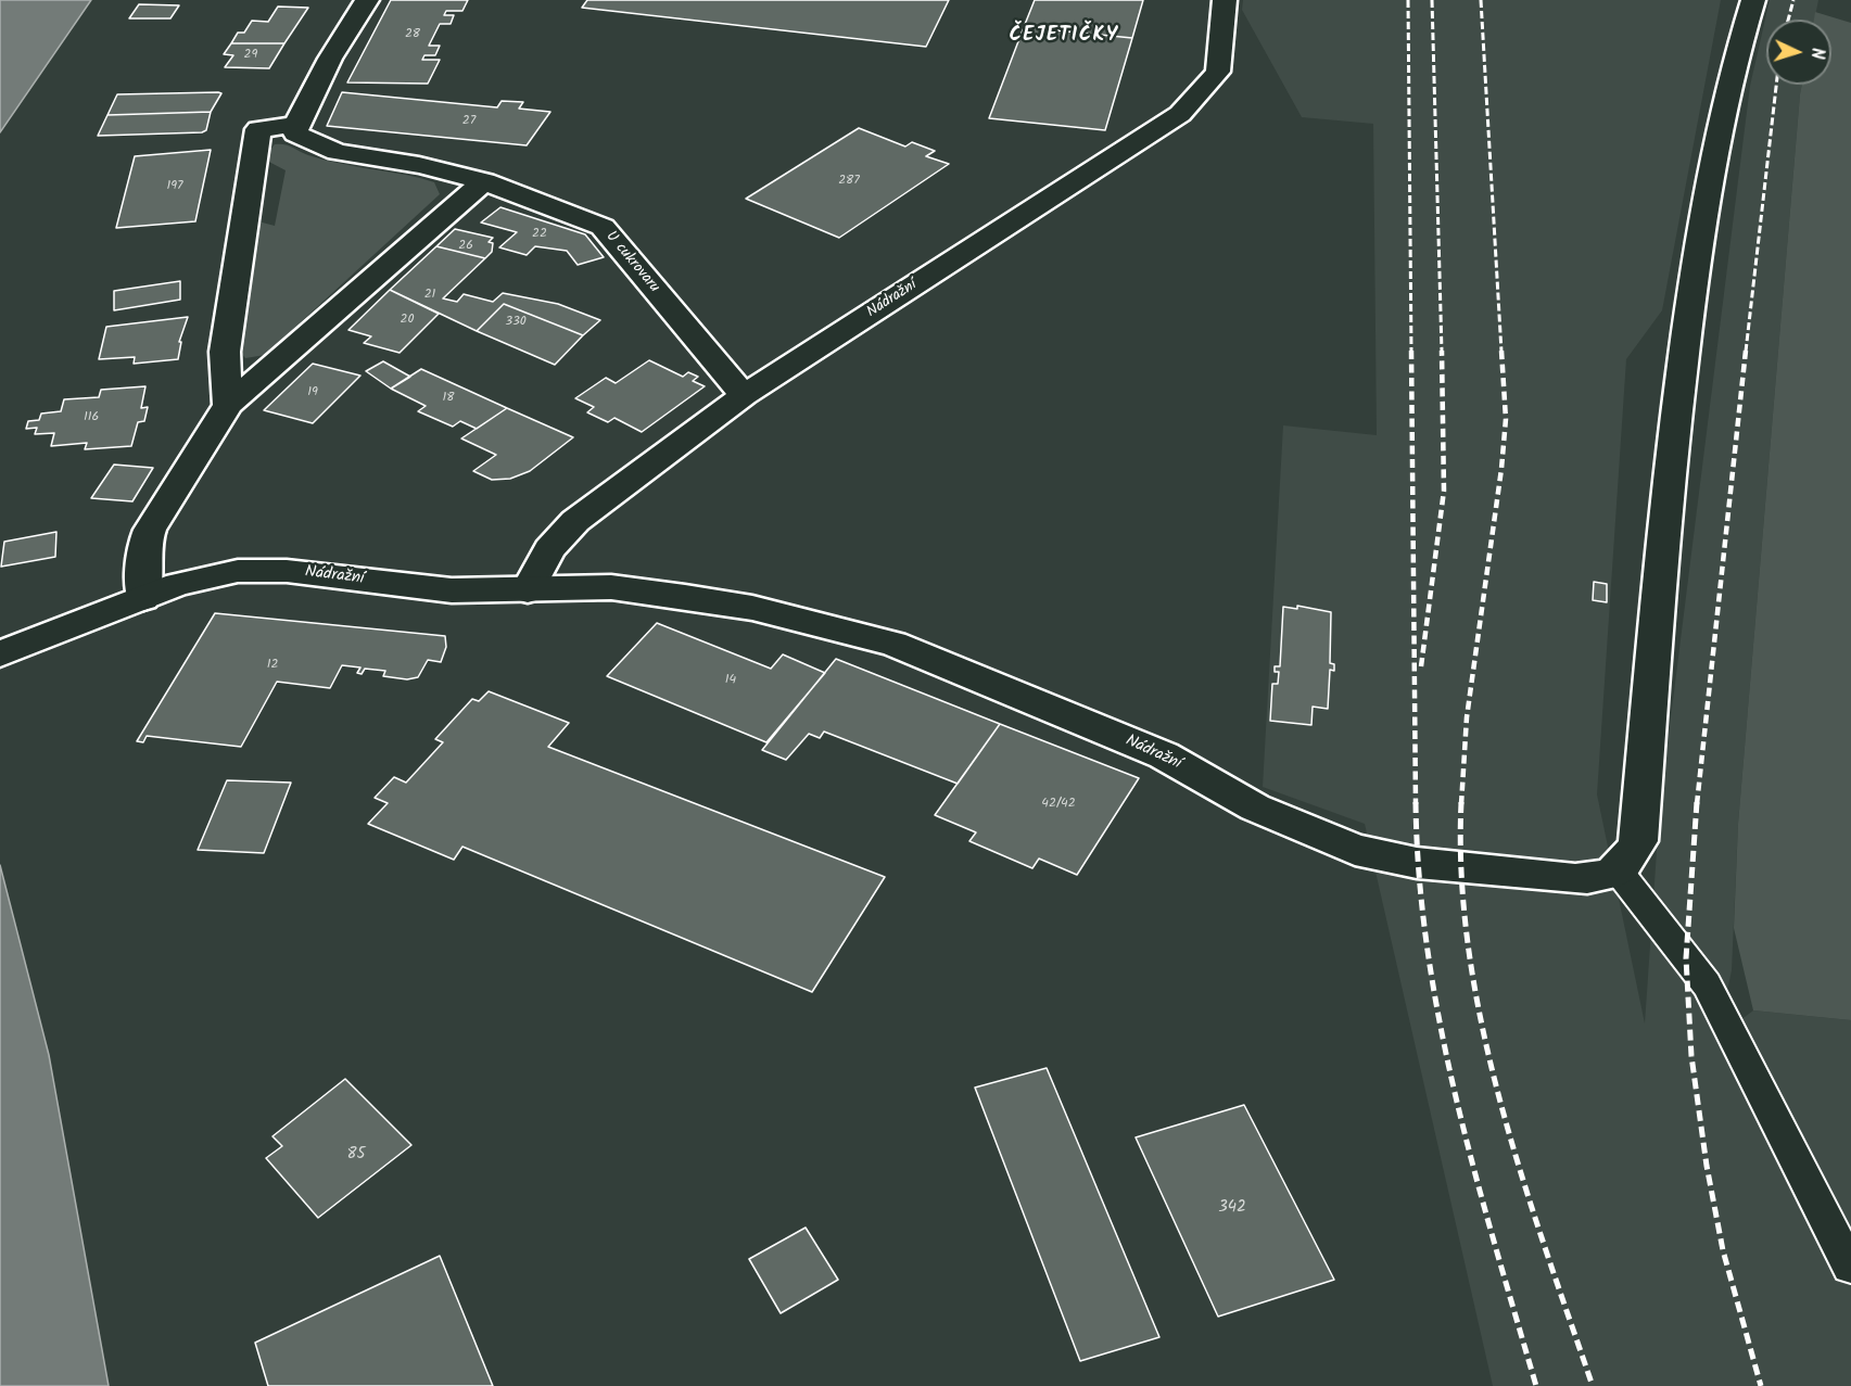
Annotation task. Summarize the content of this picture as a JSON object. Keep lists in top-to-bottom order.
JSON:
{
  "streets": {
    "street": ["U cukrovaru", "Nádražní"]
  },
  "crossings": [
    ["U cukrovaru", "Nádražní"]
  ],
  "districts": ["ČEJETIČKY"],
  "house_numbers": [
    "28",
    "29",
    "27",
    "287",
    "197",
    "22",
    "26",
    "21",
    "20",
    "330",
    "19",
    "18",
    "116",
    "12",
    "14",
    "42/42",
    "85",
    "342"
  ],
  "north": "right"
}
